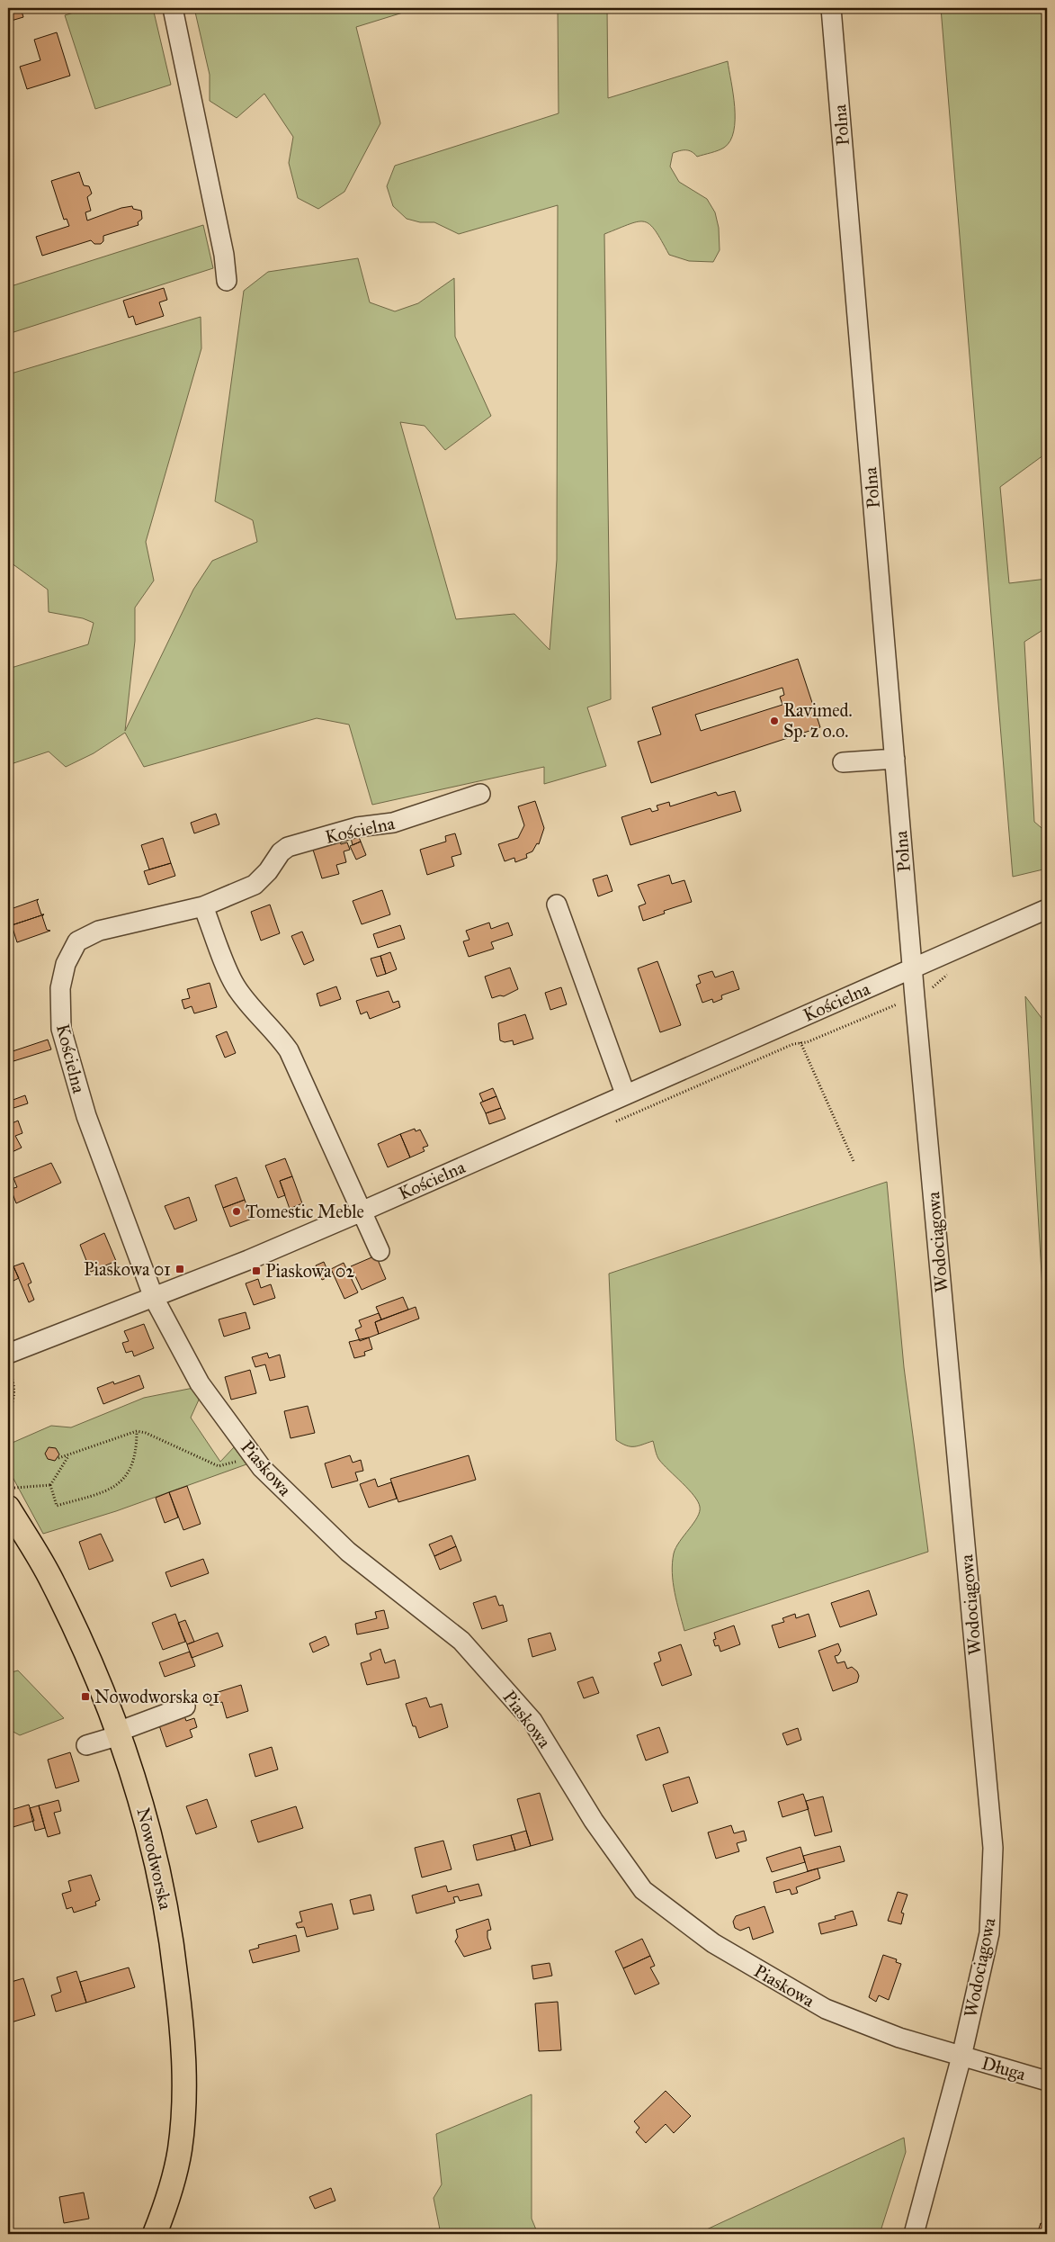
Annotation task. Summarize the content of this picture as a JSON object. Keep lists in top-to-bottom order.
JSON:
{
  "streets": {
    "main road": ["Nowodworska"],
    "street": [
      "Polna",
      "Kościelna",
      "Wodociągowa",
      "Piaskowa",
      "Długa"
    ]
  },
  "crossings": [
    ["Polna", "Kościelna"],
    ["Polna", "Wodociągowa"],
    ["Kościelna", "Wodociągowa"],
    ["Kościelna", "Piaskowa"],
    ["Wodociągowa", "Piaskowa"],
    ["Wodociągowa", "Długa"],
    ["Piaskowa", "Długa"]
  ],
  "places": {
    "other": ["Ravimed. Sp. z o.o.", "Tomestic Meble"],
    "transit": ["Piaskowa 01", "Piaskowa 02", "Nowodworska 01"]
  }
}
